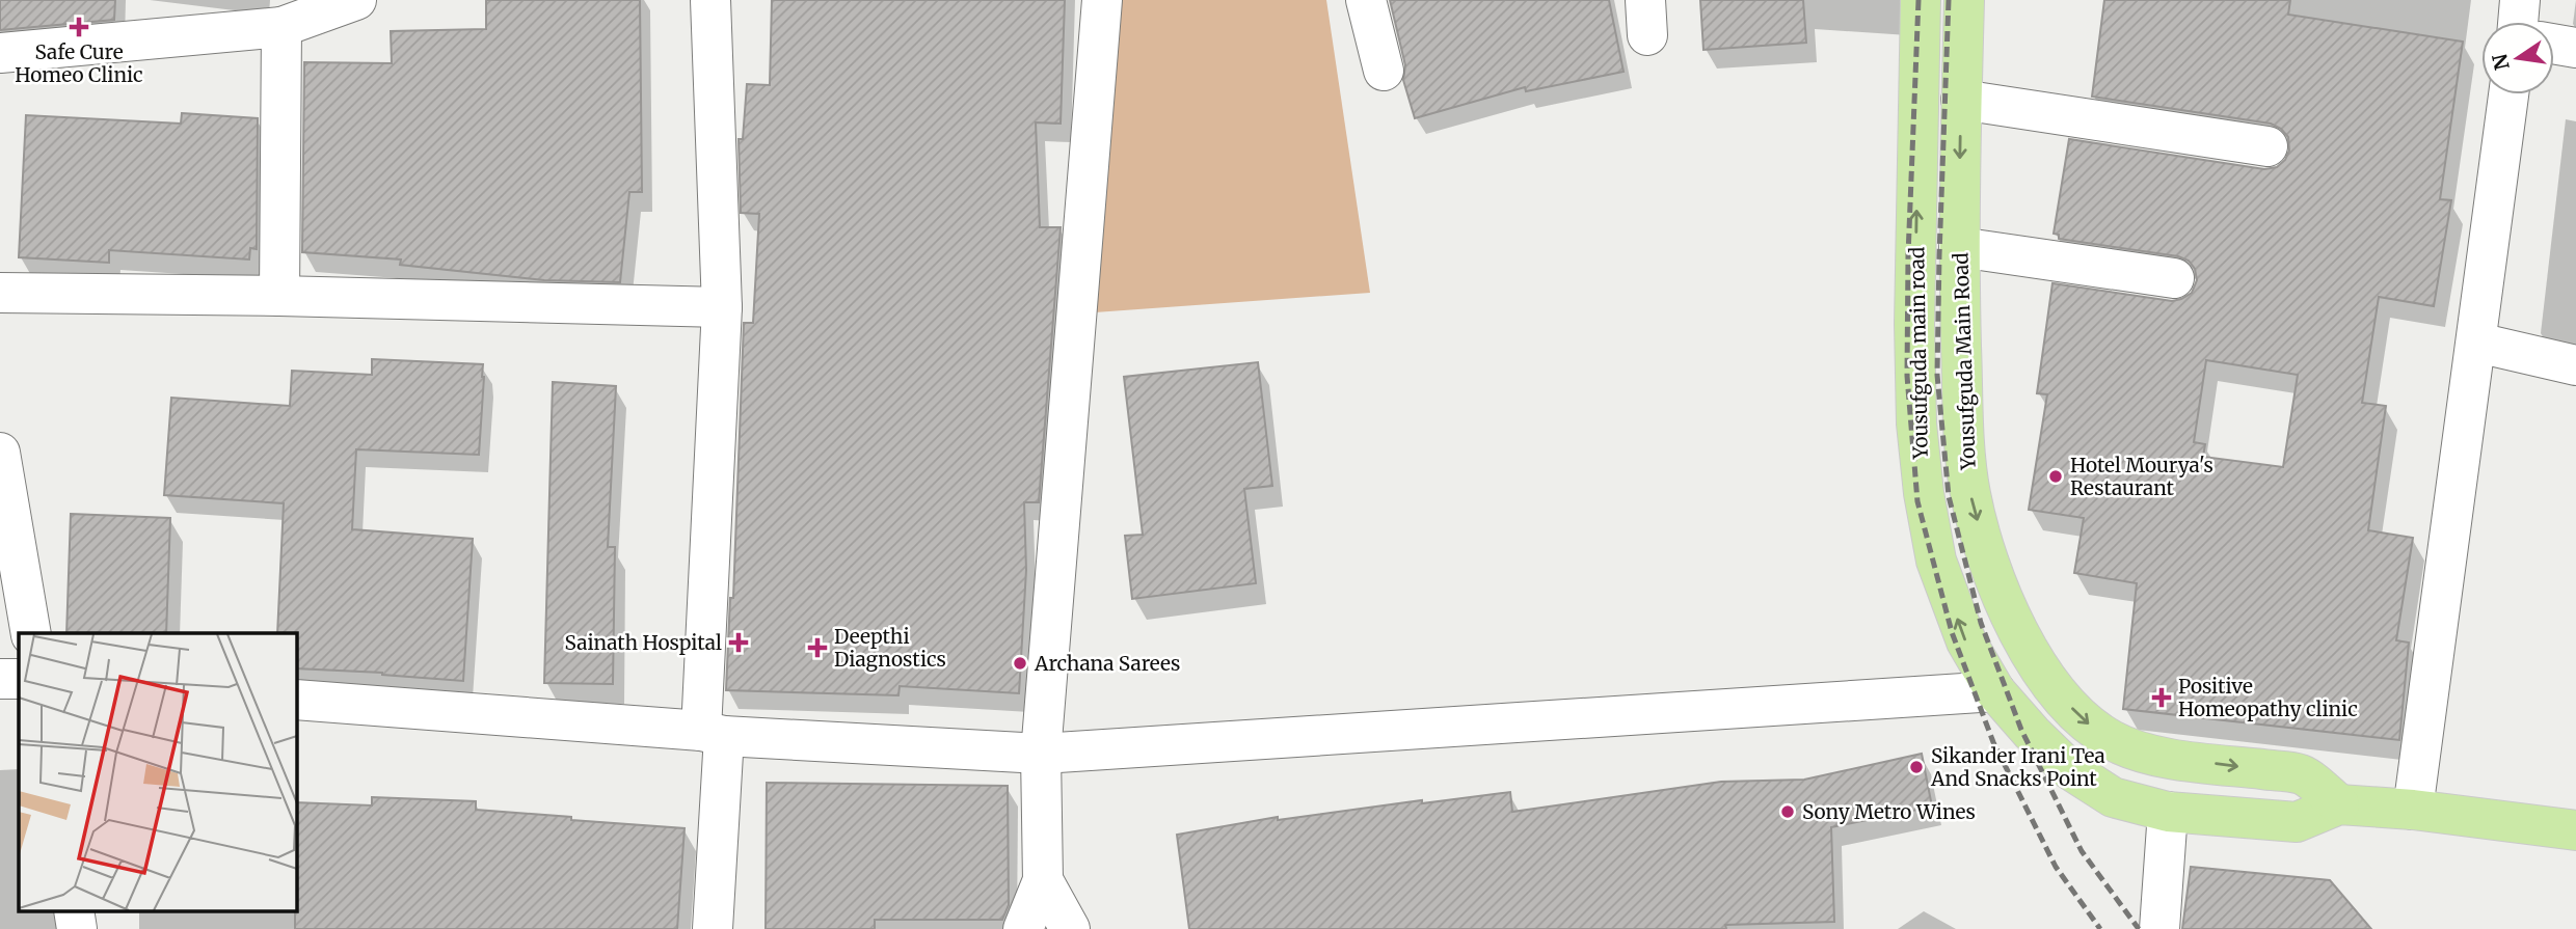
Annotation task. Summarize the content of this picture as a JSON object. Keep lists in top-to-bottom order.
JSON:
{
  "streets": {
    "main road": ["Yousufguda main road", "Yousufguda Main Road"]
  },
  "one_way": ["Yousufguda main road", "Yousufguda Main Road"],
  "places": {
    "health": [
      "Safe Cure Homeo Clinic",
      "Sainath Hospital",
      "Deepthi Diagnostics",
      "Positive Homeopathy clinic"
    ],
    "other": [
      "Hotel Mourya's Restaurant",
      "Archana Sarees",
      "Sikander Irani Tea And Snacks Point",
      "Sony Metro Wines"
    ]
  },
  "north": "left"
}
